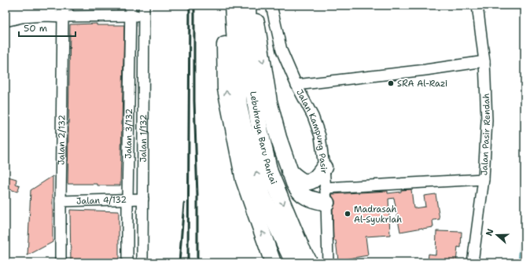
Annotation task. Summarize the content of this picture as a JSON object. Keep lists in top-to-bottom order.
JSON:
{
  "streets": {
    "highway": ["Lebuhraya Baru Pantai"],
    "street": [
      "Jalan Kampung Pasir",
      "Jalan 3/132",
      "Jalan Pasir Rendah",
      "Jalan 1/132",
      "Jalan 2/132",
      "Jalan 4/132"
    ]
  },
  "crossings": [
    ["Jalan 3/132", "Jalan 4/132"],
    ["Jalan 1/132", "Jalan 4/132"],
    ["Jalan 2/132", "Jalan 4/132"]
  ],
  "places": ["SRA Al-Razi", "Madrasah Al-Syukriah"],
  "scale_bar": "50 m",
  "north": "left"
}
